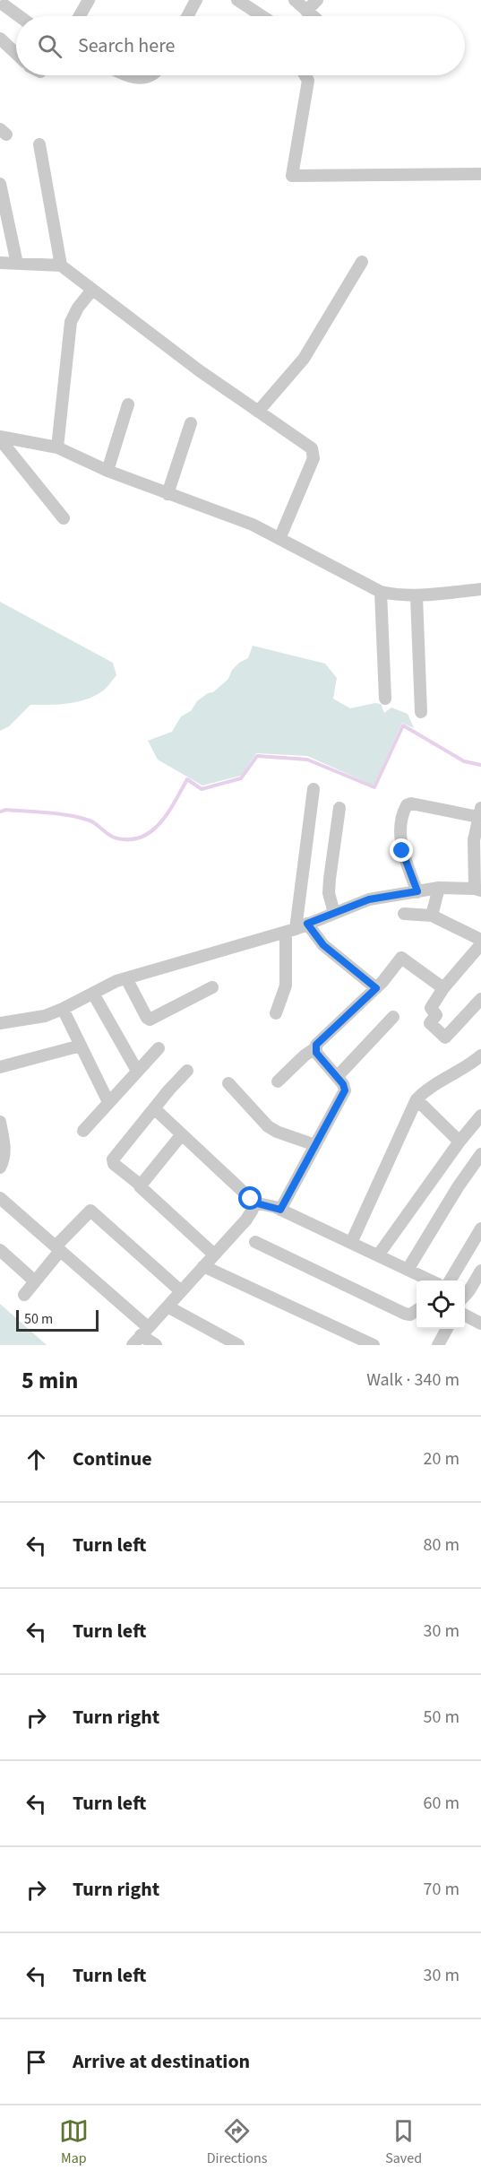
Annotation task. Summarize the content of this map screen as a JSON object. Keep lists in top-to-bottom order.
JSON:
{
  "scale_bar": "50 m",
  "page": {
    "search": "Search here",
    "scale": "50 m",
    "heading": ["5 min", "Walk · 340 m"],
    "list": [
      ["Continue", "20 m"],
      ["Turn left", "80 m"],
      ["Turn left", "30 m"],
      ["Turn right", "50 m"],
      ["Turn left", "60 m"],
      ["Turn right", "70 m"],
      ["Turn left", "30 m"],
      "Arrive at destination"
    ],
    "nav": ["Map", "Directions", "Saved"]
  }
}
